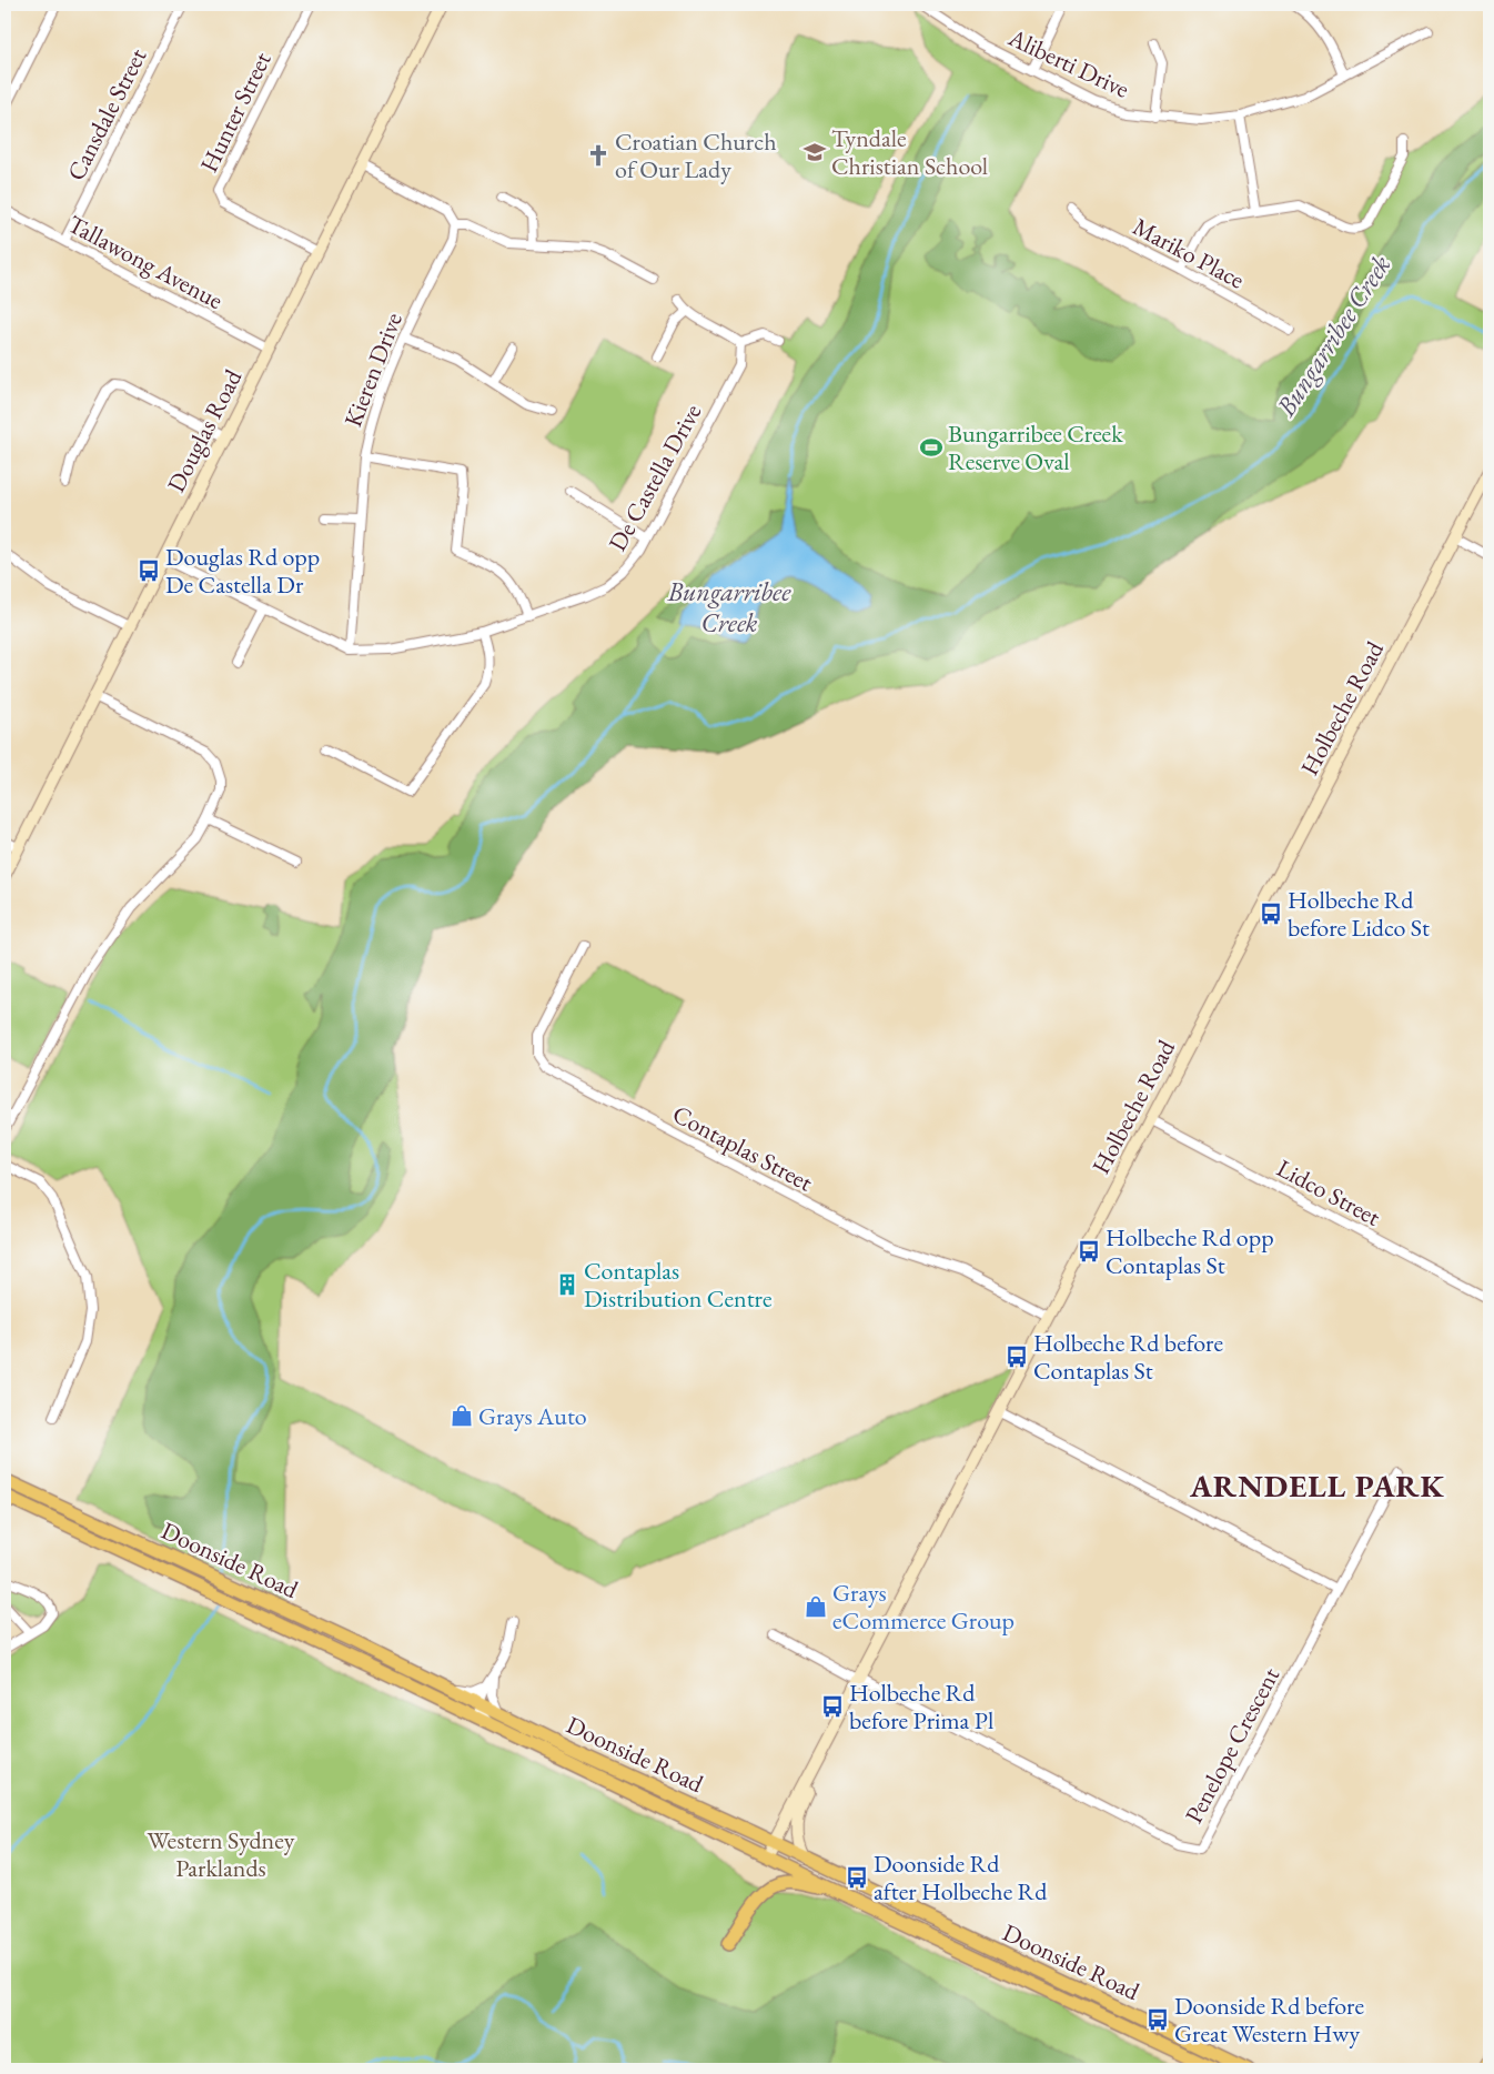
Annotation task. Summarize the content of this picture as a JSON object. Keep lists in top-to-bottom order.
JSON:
{
  "streets": {
    "main road": ["Doonside Road"],
    "street": [
      "Aliberti Drive",
      "Hunter Street",
      "Cansdale Street",
      "Mariko Place",
      "Tallawong Avenue",
      "Kieren Drive",
      "Douglas Road",
      "De Castella Drive",
      "Holbeche Road",
      "Contaplas Street",
      "Lidco Street",
      "Penelope Crescent"
    ]
  },
  "crossings": [
    ["Hunter Street", "Douglas Road"],
    ["Cansdale Street", "Tallawong Avenue"],
    ["Tallawong Avenue", "Douglas Road"],
    ["Kieren Drive", "De Castella Drive"],
    ["Douglas Road", "De Castella Drive"],
    ["Holbeche Road", "Contaplas Street"],
    ["Holbeche Road", "Lidco Street"],
    ["Holbeche Road", "Doonside Road"],
    ["Holbeche Road", "Penelope Crescent"]
  ],
  "districts": ["ARNDELL PARK"],
  "water": ["Bungarribee Creek"],
  "parks": ["Western Sydney Parklands"],
  "places": {
    "school or university": ["Tyndale Christian School"],
    "church": ["Croatian Church of Our Lady"],
    "sports": ["Bungarribee Creek Reserve Oval"],
    "bus stop": [
      "Douglas Rd opp De Castella Dr",
      "Holbeche Rd before Lidco St",
      "Holbeche Rd opp Contaplas St",
      "Holbeche Rd before Contaplas St",
      "Holbeche Rd before Prima Pl",
      "Doonside Rd after Holbeche Rd",
      "Doonside Rd before Great Western Hwy"
    ],
    "building": ["Contaplas Distribution Centre"],
    "shop": ["Grays Auto", "Grays eCommerce Group"]
  }
}
